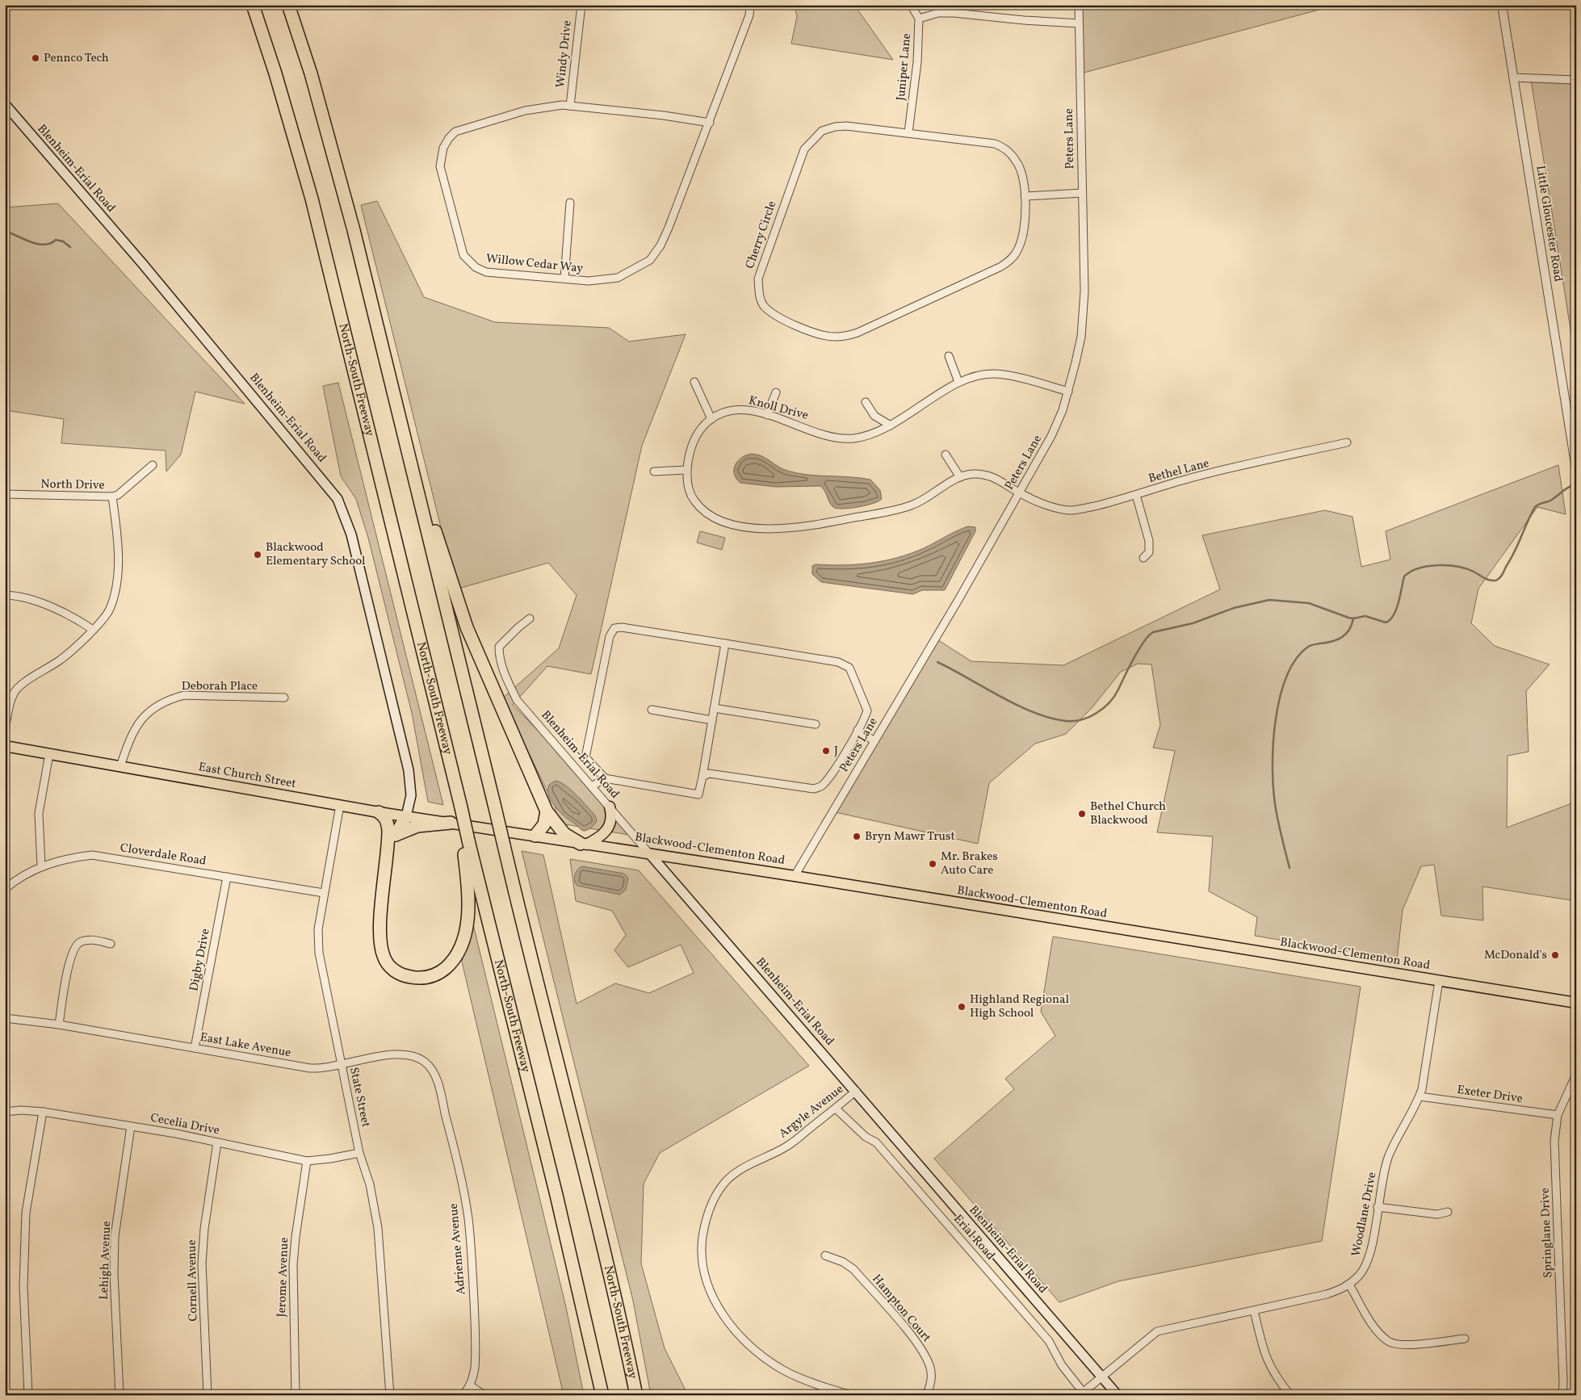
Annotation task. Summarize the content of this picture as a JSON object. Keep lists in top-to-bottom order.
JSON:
{
  "streets": {
    "highway": ["North-South Freeway"],
    "main road": ["Blenheim-Erial Road", "East Church Street", "Blackwood-Clementon Road"],
    "street": [
      "Windy Drive",
      "Juniper Lane",
      "Peters Lane",
      "Little Gloucester Road",
      "Cherry Circle",
      "Willow Cedar Way",
      "Knoll Drive",
      "Bethel Lane",
      "North Drive",
      "Deborah Place",
      "Cloverdale Road",
      "Digby Drive",
      "East Lake Avenue",
      "Exeter Drive",
      "State Street",
      "Argyle Avenue",
      "Cecelia Drive",
      "Woodlane Drive",
      "Springlane Drive",
      "Erial Road",
      "Adrienne Avenue",
      "Lehigh Avenue",
      "Jerome Avenue",
      "Cornell Avenue",
      "Hampton Court"
    ]
  },
  "crossings": [
    ["Windy Drive", "Willow Cedar Way"],
    ["Juniper Lane", "Cherry Circle"],
    ["Peters Lane", "Knoll Drive"],
    ["Peters Lane", "Bethel Lane"],
    ["Peters Lane", "Blackwood-Clementon Road"],
    ["Blenheim-Erial Road", "East Church Street"],
    ["Blenheim-Erial Road", "Blackwood-Clementon Road"],
    ["Blenheim-Erial Road", "Argyle Avenue"],
    ["Blenheim-Erial Road", "Woodlane Drive"],
    ["Knoll Drive", "Bethel Lane"],
    ["Deborah Place", "East Church Street"],
    ["East Church Street", "Blackwood-Clementon Road"],
    ["East Church Street", "State Street"],
    ["Blackwood-Clementon Road", "Woodlane Drive"],
    ["Cloverdale Road", "Digby Drive"],
    ["Cloverdale Road", "State Street"],
    ["Digby Drive", "East Lake Avenue"],
    ["East Lake Avenue", "State Street"],
    ["East Lake Avenue", "Adrienne Avenue"],
    ["Exeter Drive", "Woodlane Drive"],
    ["Exeter Drive", "Springlane Drive"],
    ["State Street", "Cecelia Drive"],
    ["Argyle Avenue", "Erial Road"],
    ["Cecelia Drive", "Lehigh Avenue"],
    ["Cecelia Drive", "Jerome Avenue"],
    ["Cecelia Drive", "Cornell Avenue"],
    ["Woodlane Drive", "Erial Road"]
  ],
  "places": [
    "Pennco Tech",
    "Blackwood Elementary School",
    "J",
    "Bethel Church Blackwood",
    "Bryn Mawr Trust",
    "Mr. Brakes Auto Care",
    "McDonald's",
    "Highland Regional High School"
  ]
}
